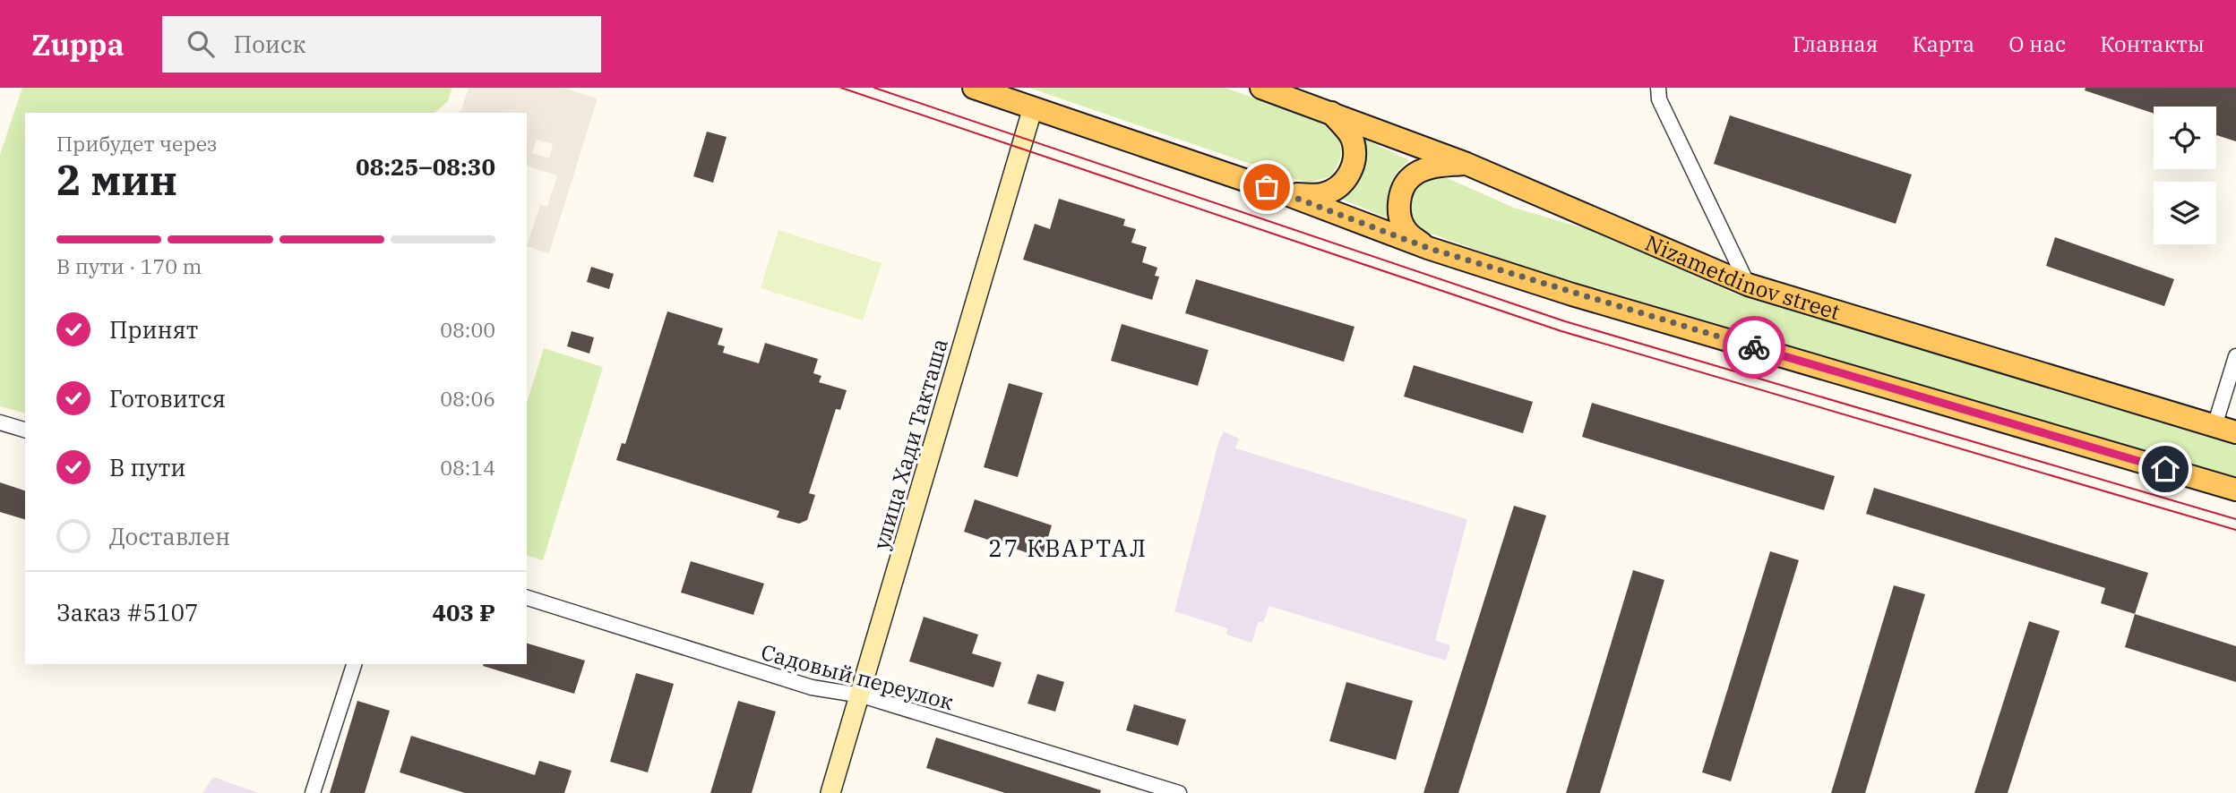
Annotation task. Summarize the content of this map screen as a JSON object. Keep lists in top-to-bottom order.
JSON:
{
  "streets": {
    "main road": ["Nizametdinov street", "улица Хади Такташа"],
    "street": ["Садовый переулок"]
  },
  "crossings": [
    ["улица Хади Такташа", "Садовый переулок"]
  ],
  "districts": ["27 КВАРТАЛ"],
  "page": {
    "header": "Zuppa",
    "search": "Поиск",
    "nav": [
      "Главная",
      "Карта",
      "О нас",
      "Контакты"
    ],
    "heading": ["2 мин", "Прибудет через", "08:25–08:30"],
    "panel": ["Заказ #5107", "403 ₽"],
    "bar": "В пути · 170 m",
    "list": [
      ["Принят", "08:00"],
      ["Готовится", "08:06"],
      ["В пути", "08:14"],
      "Доставлен"
    ]
  }
}
